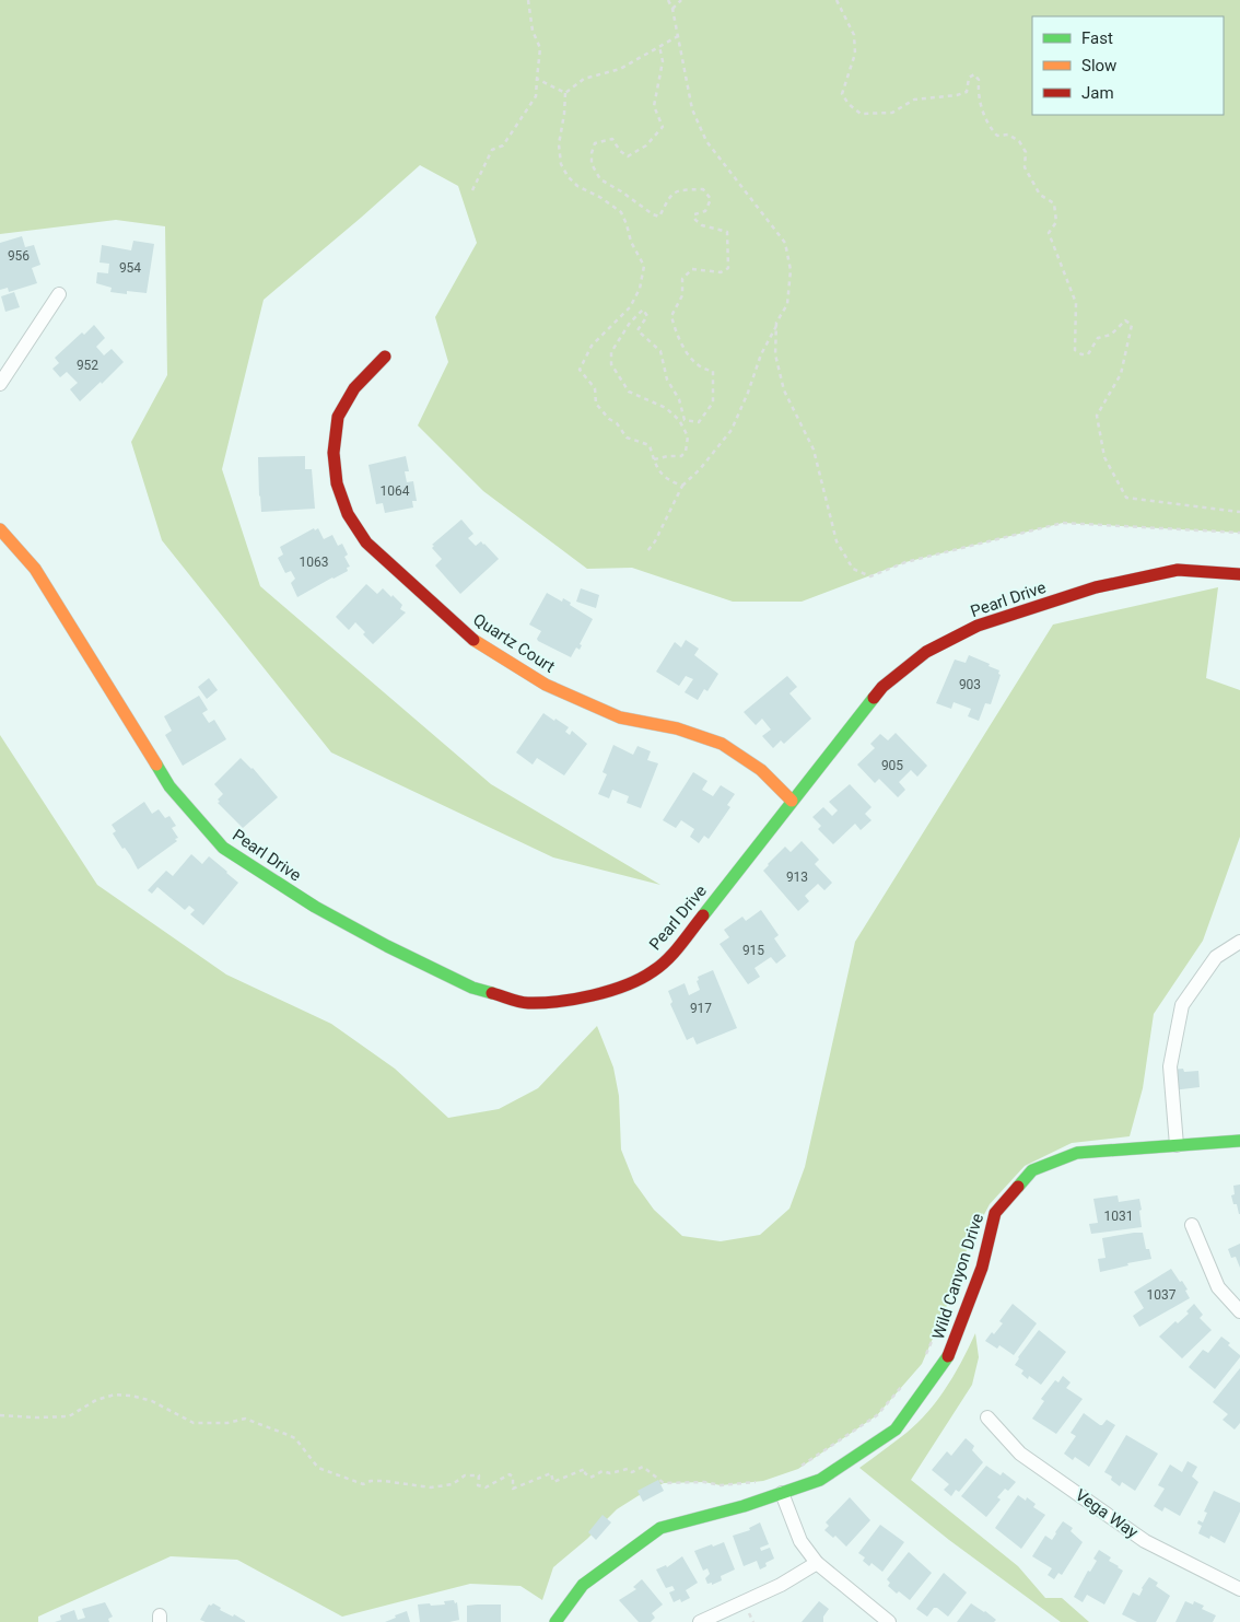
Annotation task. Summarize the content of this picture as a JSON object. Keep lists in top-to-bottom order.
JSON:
{
  "streets": {
    "street": [
      "Pearl Drive",
      "Quartz Court",
      "Wild Canyon Drive",
      "Vega Way"
    ]
  },
  "crossings": [
    ["Pearl Drive", "Quartz Court"]
  ],
  "house_numbers": [
    "956",
    "954",
    "952",
    "1064",
    "1063",
    "903",
    "905",
    "913",
    "915",
    "917",
    "1031",
    "1037"
  ],
  "legend": ["Fast", "Slow", "Jam"]
}
